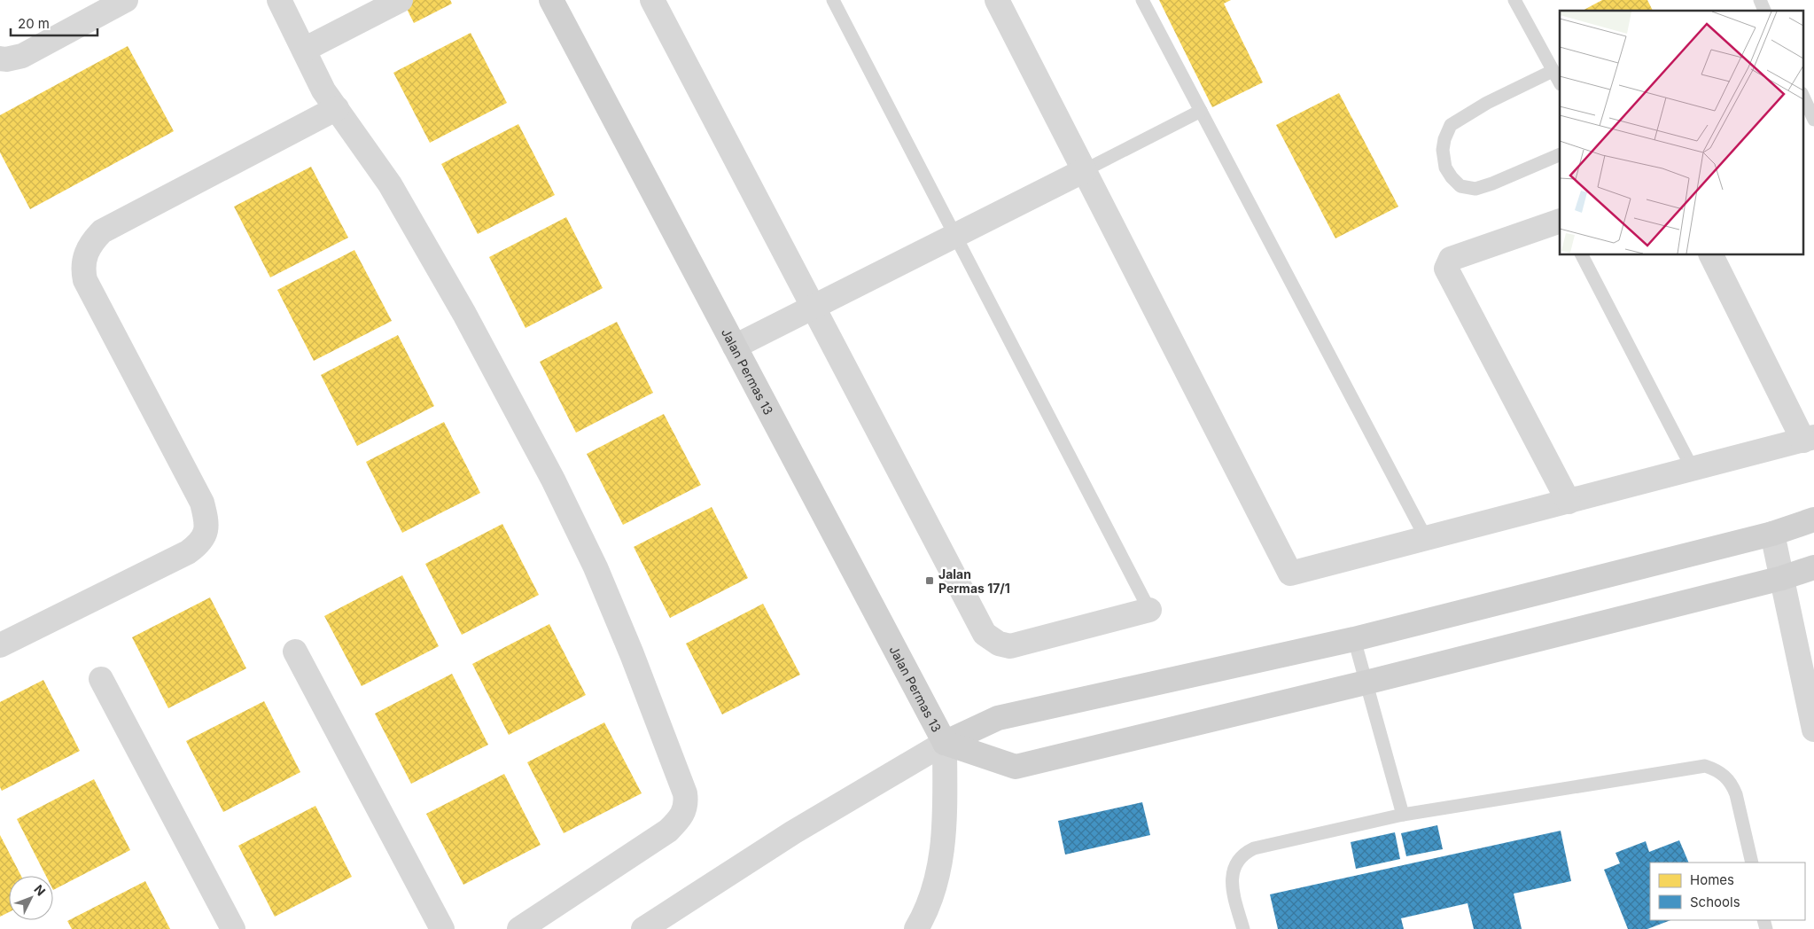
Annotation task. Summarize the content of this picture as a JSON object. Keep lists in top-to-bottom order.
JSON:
{
  "streets": {
    "main road": ["Jalan Permas 13"]
  },
  "places": {
    "transit": ["Jalan Permas 17/1"]
  },
  "legend": ["Homes", "Schools"],
  "scale_bar": "20 m",
  "north": "top right"
}
